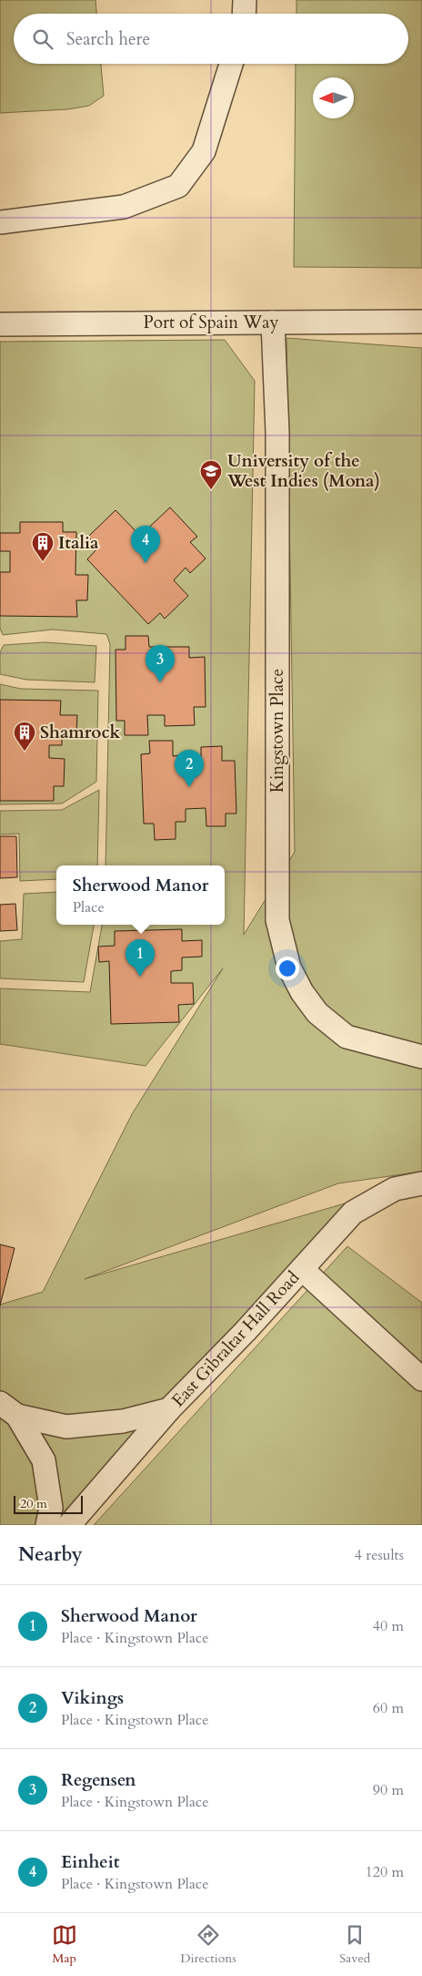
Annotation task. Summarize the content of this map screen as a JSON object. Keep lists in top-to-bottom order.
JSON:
{
  "streets": {
    "street": ["Port of Spain Way", "Kingstown Place", "East Gibraltar Hall Road"]
  },
  "crossings": [
    ["Port of Spain Way", "Kingstown Place"]
  ],
  "places": {
    "school or university": ["University of the West Indies (Mona)"],
    "building": ["Italia", "Shamrock"]
  },
  "scale_bar": "20 m",
  "north": "left",
  "page": {
    "search": "Search here",
    "pins": [
      "4",
      "3",
      "2",
      "1"
    ],
    "popup": ["Sherwood Manor", "Place"],
    "scale": "20 m",
    "heading": ["Nearby", "4 results"],
    "list": [
      {
        "mark": "1",
        "name": "Sherwood Manor",
        "note": "Place · Kingstown Place",
        "value": "40 m"
      },
      {
        "mark": "2",
        "name": "Vikings",
        "note": "Place · Kingstown Place",
        "value": "60 m"
      },
      {
        "mark": "3",
        "name": "Regensen",
        "note": "Place · Kingstown Place",
        "value": "90 m"
      },
      {
        "mark": "4",
        "name": "Einheit",
        "note": "Place · Kingstown Place",
        "value": "120 m"
      }
    ],
    "nav": ["Map", "Directions", "Saved"]
  }
}
